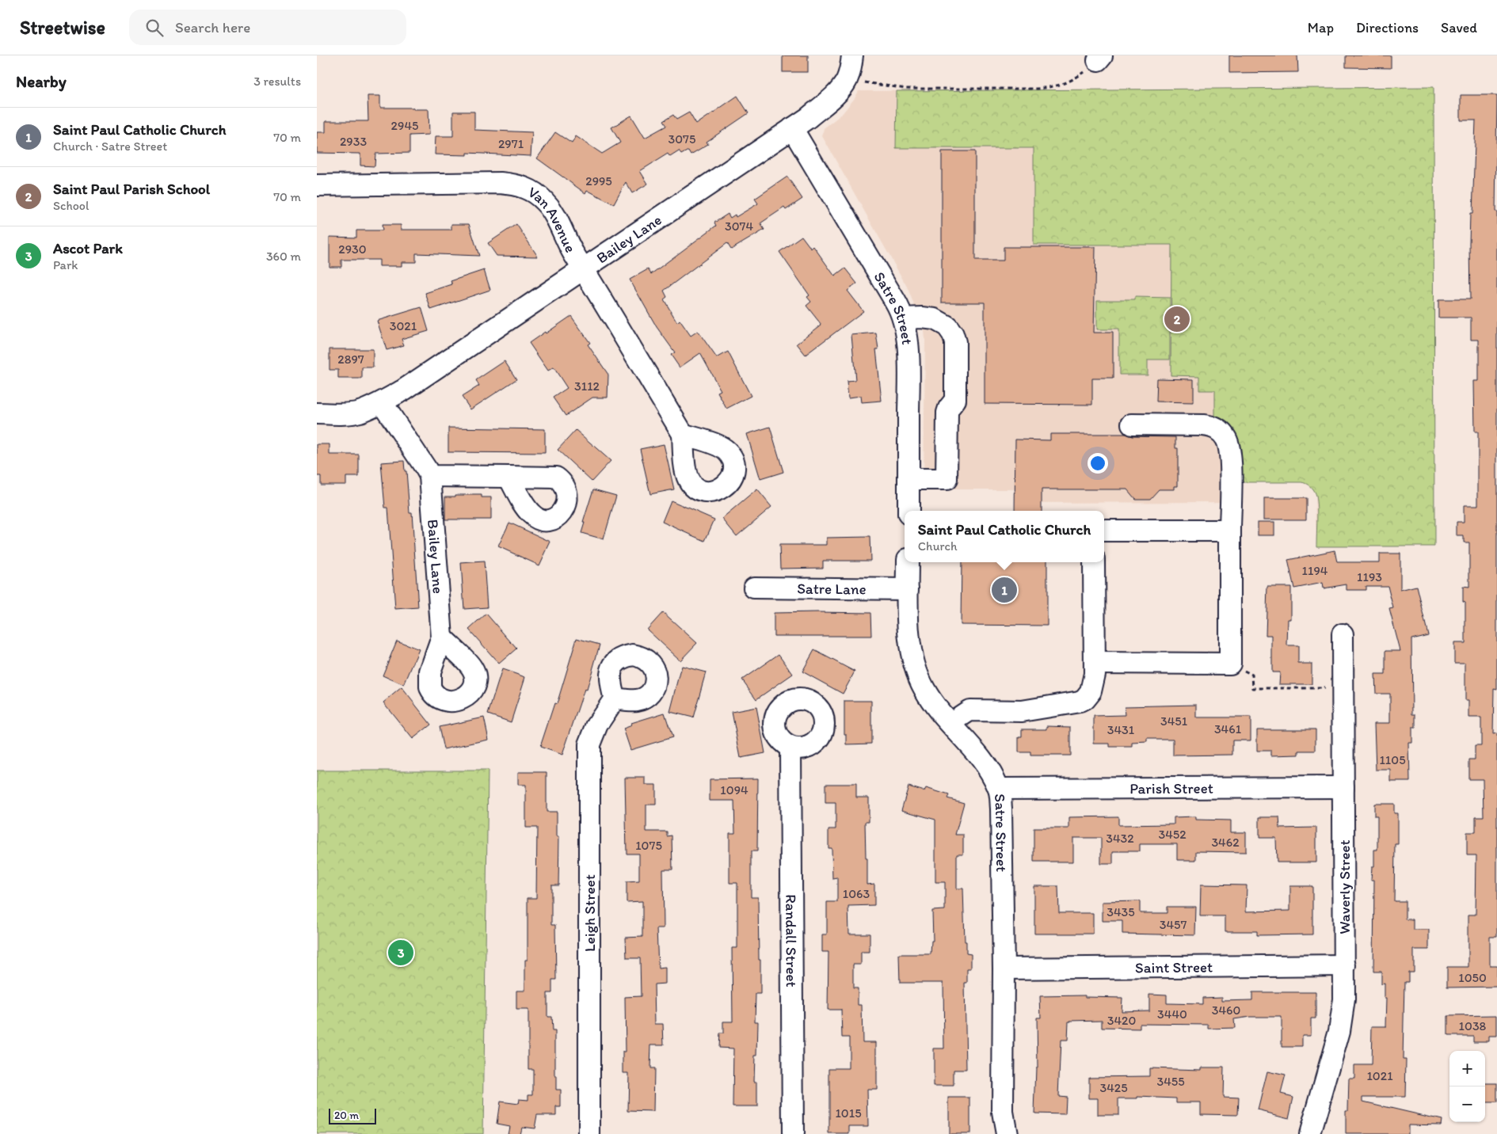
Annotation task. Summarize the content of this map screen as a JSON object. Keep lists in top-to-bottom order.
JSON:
{
  "streets": {
    "street": [
      "Van Avenue",
      "Bailey Lane",
      "Satre Street",
      "Satre Lane",
      "Parish Street",
      "Waverly Street",
      "Leigh Street",
      "Randall Street",
      "Saint Street"
    ]
  },
  "crossings": [
    ["Van Avenue", "Bailey Lane"],
    ["Bailey Lane", "Satre Street"],
    ["Satre Street", "Satre Lane"],
    ["Satre Street", "Parish Street"],
    ["Satre Street", "Saint Street"],
    ["Parish Street", "Waverly Street"],
    ["Waverly Street", "Saint Street"]
  ],
  "house_numbers": [
    "2945",
    "3075",
    "2933",
    "2971",
    "2995",
    "3074",
    "2930",
    "3021",
    "2897",
    "3112",
    "1194",
    "1193",
    "3451",
    "3461",
    "3431",
    "1105",
    "1094",
    "3452",
    "3432",
    "3462",
    "1075",
    "1063",
    "3435",
    "3457",
    "1050",
    "3460",
    "3440",
    "3420",
    "1038",
    "1021",
    "3455",
    "3425",
    "1015"
  ],
  "scale_bar": "20 m",
  "page": {
    "header": "Streetwise",
    "search": "Search here",
    "nav": ["Map", "Directions", "Saved"],
    "heading": ["Nearby", "3 results"],
    "list": [
      {
        "mark": "1",
        "name": "Saint Paul Catholic Church",
        "note": "Church · Satre Street",
        "value": "70 m"
      },
      {
        "mark": "2",
        "name": "Saint Paul Parish School",
        "note": "School",
        "value": "70 m"
      },
      {
        "mark": "3",
        "name": "Ascot Park",
        "note": "Park",
        "value": "360 m"
      }
    ],
    "pins": ["2", "1", "3"],
    "popup": ["Saint Paul Catholic Church", "Church"],
    "map_buttons": ["+", "−"],
    "scale": "20 m"
  }
}
